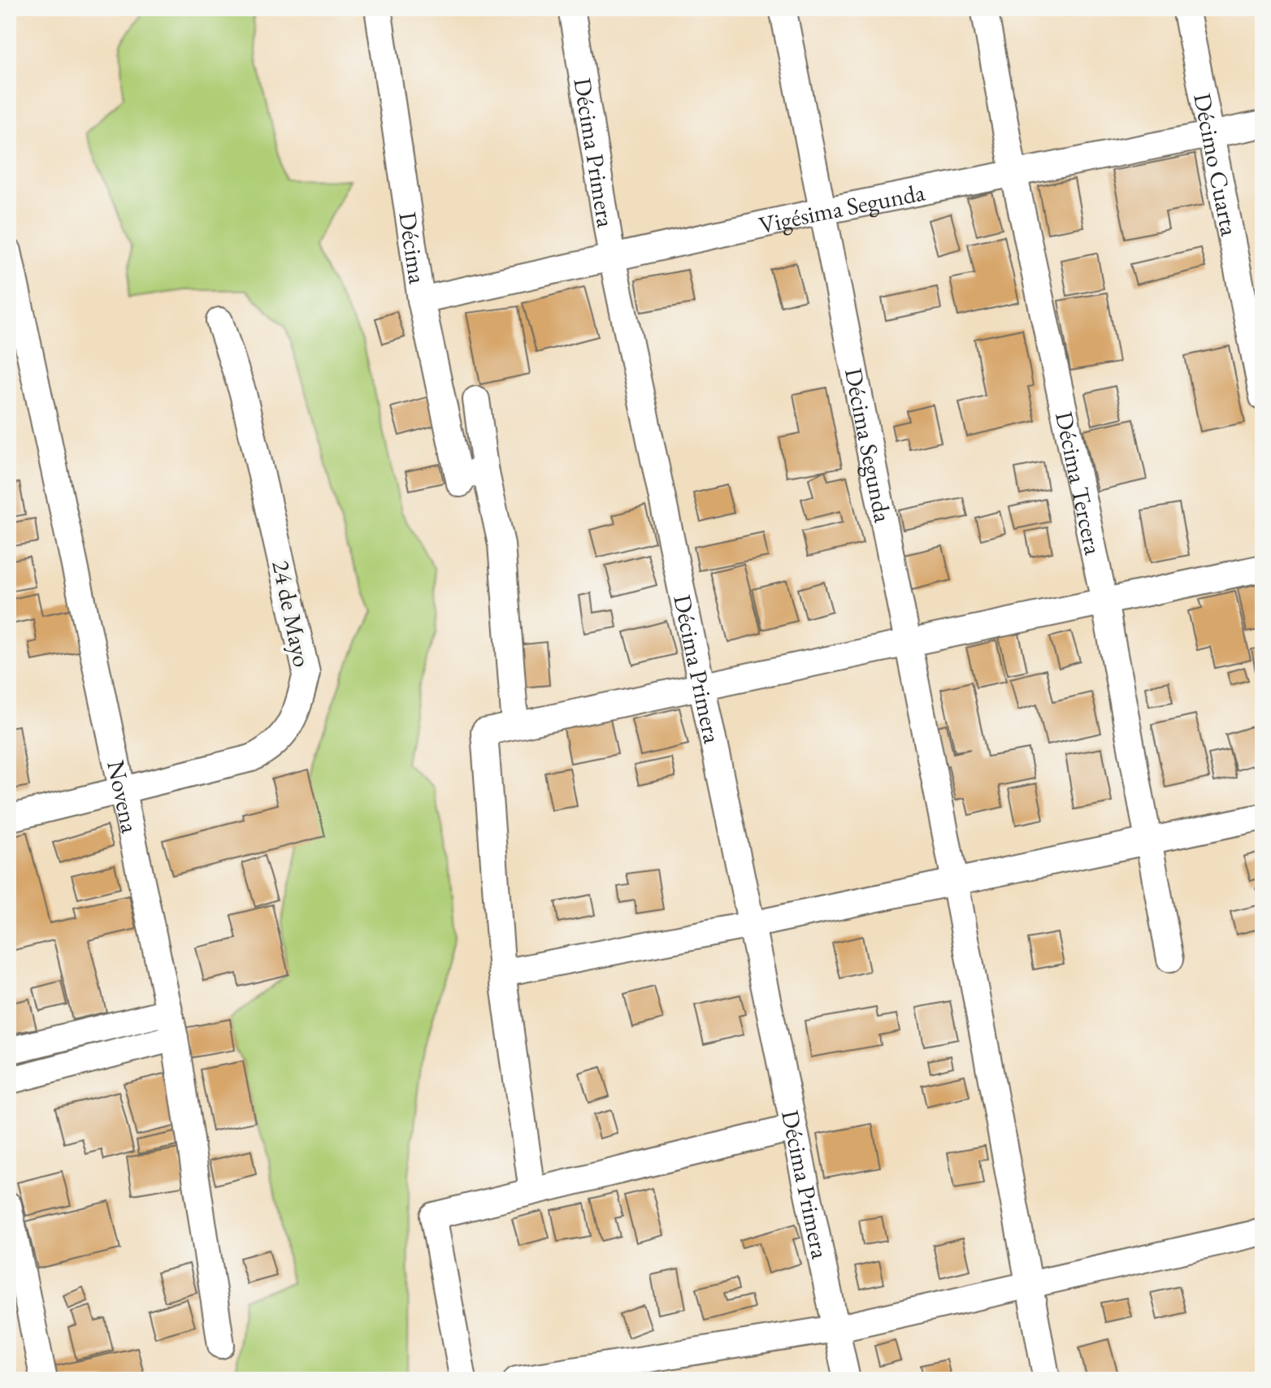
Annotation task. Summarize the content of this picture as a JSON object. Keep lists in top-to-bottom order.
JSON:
{
  "streets": {
    "street": [
      "Décima Primera",
      "Décimo Cuarta",
      "Vigésima Segunda",
      "Décima",
      "Décima Segunda",
      "Décima Tercera",
      "24 de Mayo",
      "Novena"
    ]
  },
  "crossings": [
    ["Décima Primera", "Vigésima Segunda"],
    ["Décimo Cuarta", "Vigésima Segunda"],
    ["Vigésima Segunda", "Décima"],
    ["Vigésima Segunda", "Décima Segunda"],
    ["Vigésima Segunda", "Décima Tercera"],
    ["24 de Mayo", "Novena"]
  ]
}
